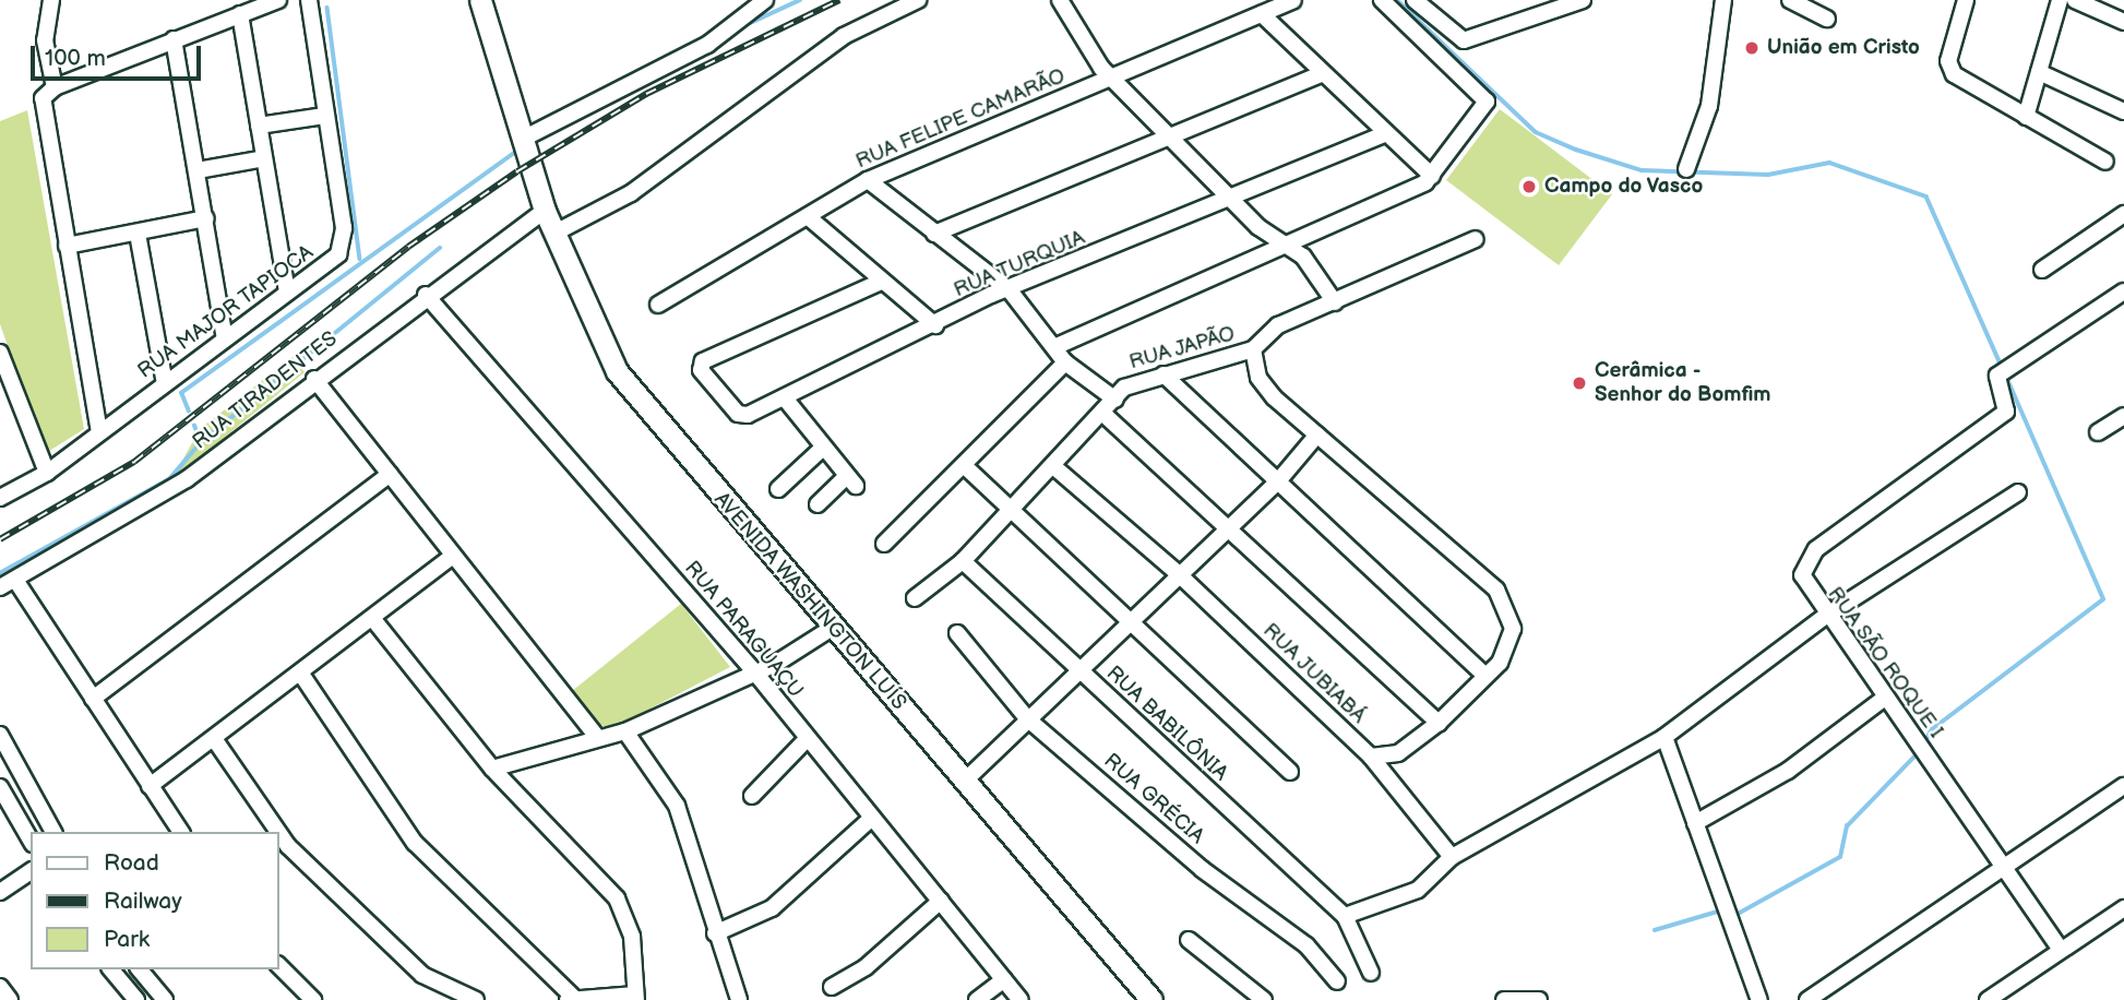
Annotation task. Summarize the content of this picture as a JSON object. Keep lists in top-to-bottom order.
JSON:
{
  "streets": {
    "main road": ["AVENIDA WASHINGTON LUÍS"],
    "street": [
      "RUA FELIPE CAMARÃO",
      "RUA TURQUIA",
      "RUA MAJOR TAPIOCA",
      "RUA JAPÃO",
      "RUA TIRADENTES",
      "RUA PARAGUAÇU",
      "RUA SÃO ROQUE I",
      "RUA JUBIABÁ",
      "RUA BABILÔNIA",
      "RUA GRÉCIA"
    ]
  },
  "crossings": [
    ["RUA JAPÃO", "RUA JUBIABÁ"],
    ["RUA JAPÃO", "RUA BABILÔNIA"],
    ["RUA TIRADENTES", "AVENIDA WASHINGTON LUÍS"],
    ["RUA TIRADENTES", "RUA PARAGUAÇU"]
  ],
  "places": ["União em Cristo", "Campo do Vasco", "Cerâmica - Senhor do Bomfim"],
  "legend": ["Road", "Railway", "Park"],
  "scale_bar": "100 m"
}
